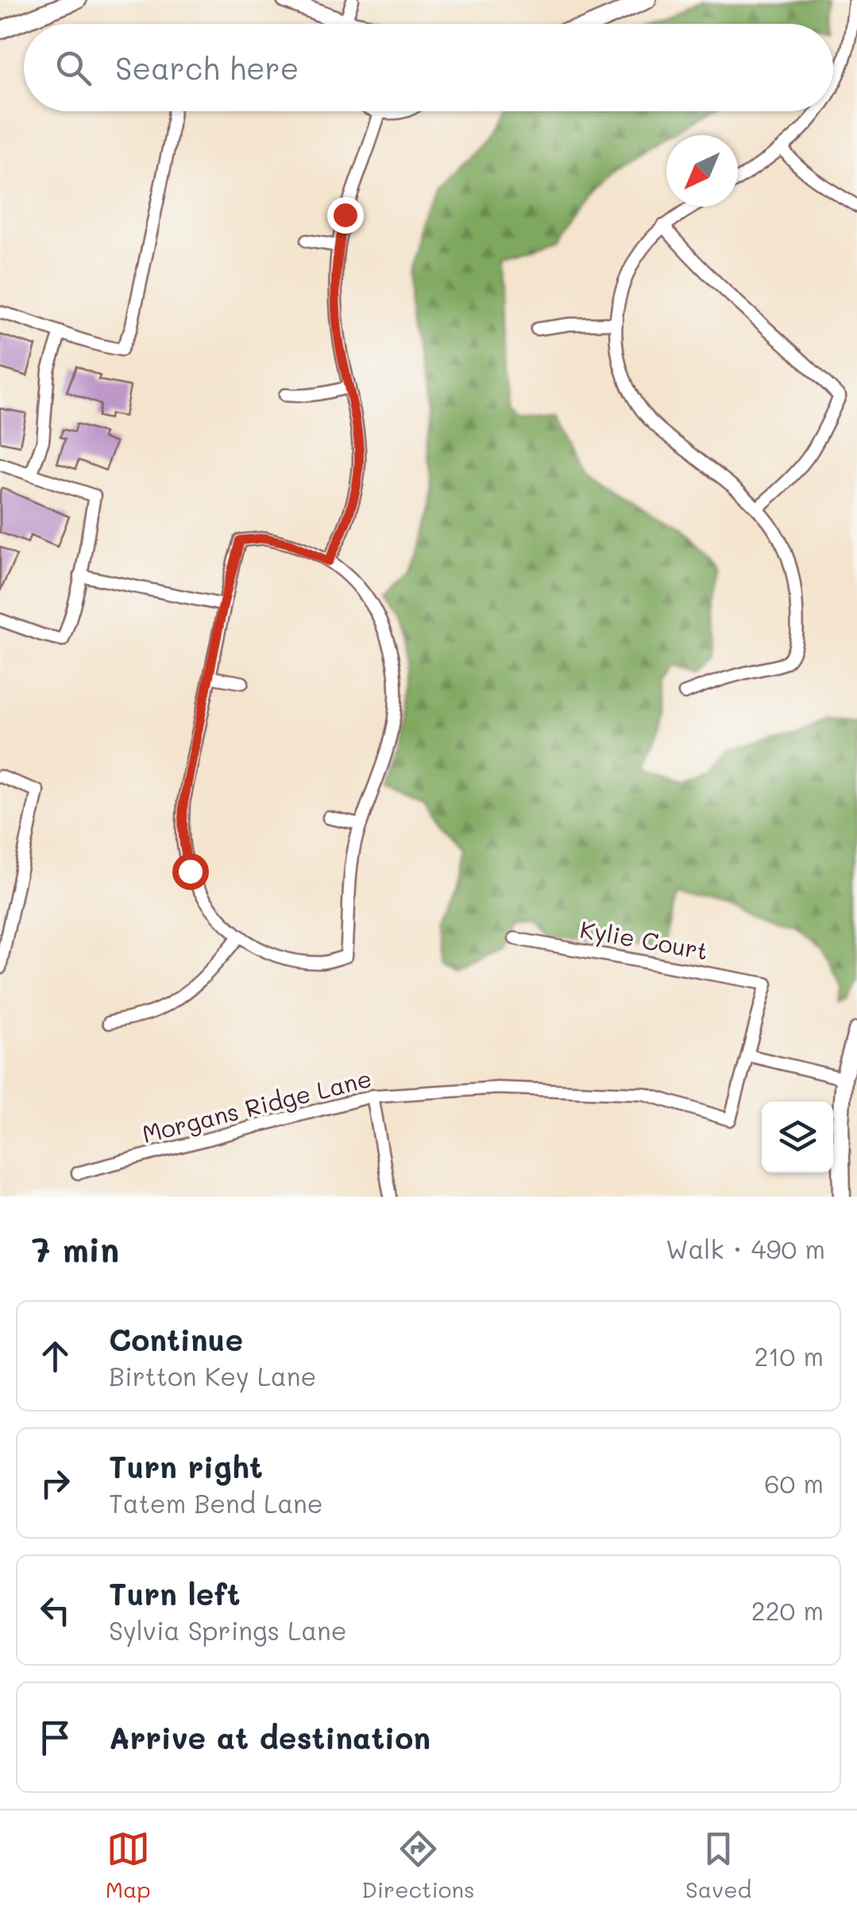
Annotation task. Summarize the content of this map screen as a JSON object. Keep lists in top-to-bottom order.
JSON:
{
  "streets": {
    "street": ["Kylie Court", "Morgans Ridge Lane"]
  },
  "crossings": [
    ["Kylie Court", "Morgans Ridge Lane"]
  ],
  "north": "bottom left",
  "page": {
    "search": "Search here",
    "heading": ["7 min", "Walk · 490 m"],
    "list": [
      ["Continue", "Birtton Key Lane", "210 m"],
      ["Turn right", "Tatem Bend Lane", "60 m"],
      ["Turn left", "Sylvia Springs Lane", "220 m"],
      "Arrive at destination"
    ],
    "nav": ["Map", "Directions", "Saved"]
  }
}
